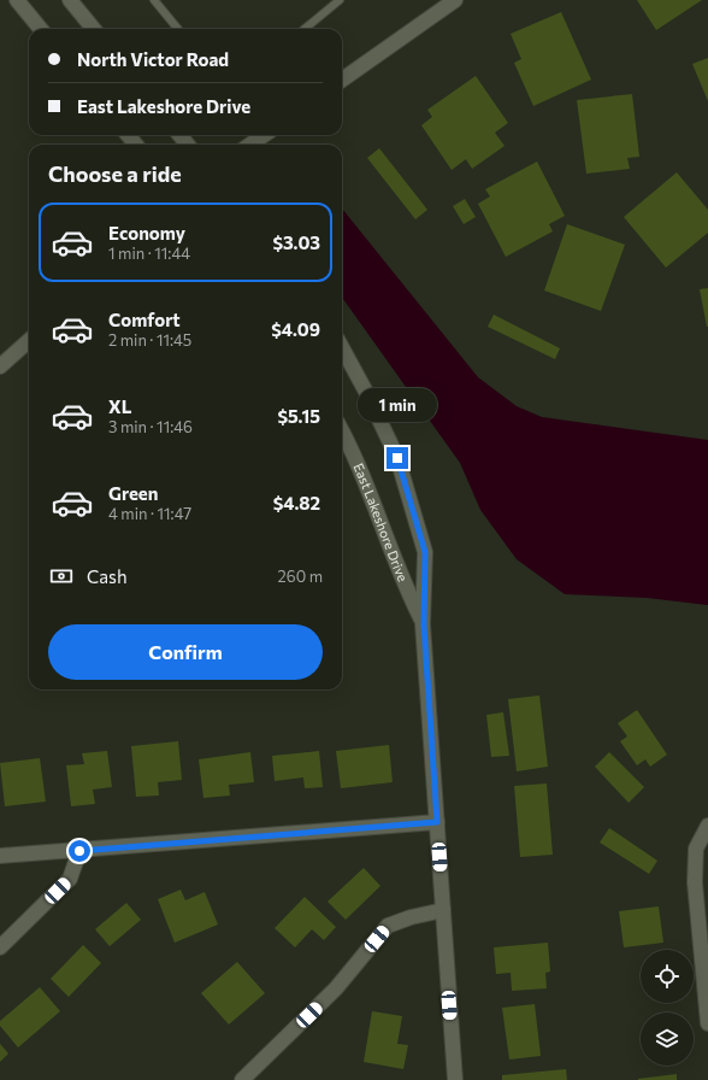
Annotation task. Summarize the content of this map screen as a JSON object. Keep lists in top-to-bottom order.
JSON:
{
  "streets": {
    "street": ["East Lakeshore Drive"]
  },
  "page": {
    "banner": ["North Victor Road", "East Lakeshore Drive"],
    "heading": "Choose a ride",
    "list": [
      {
        "name": "Economy",
        "note": "1 min · 11:44",
        "value": "$3.03"
      },
      {
        "name": "Comfort",
        "note": "2 min · 11:45",
        "value": "$4.09"
      },
      {
        "name": "XL",
        "note": "3 min · 11:46",
        "value": "$5.15"
      },
      {
        "name": "Green",
        "note": "4 min · 11:47",
        "value": "$4.82"
      }
    ],
    "bubble": "1 min",
    "pay": ["Cash", "260 m"],
    "buttons": "Confirm"
  }
}
